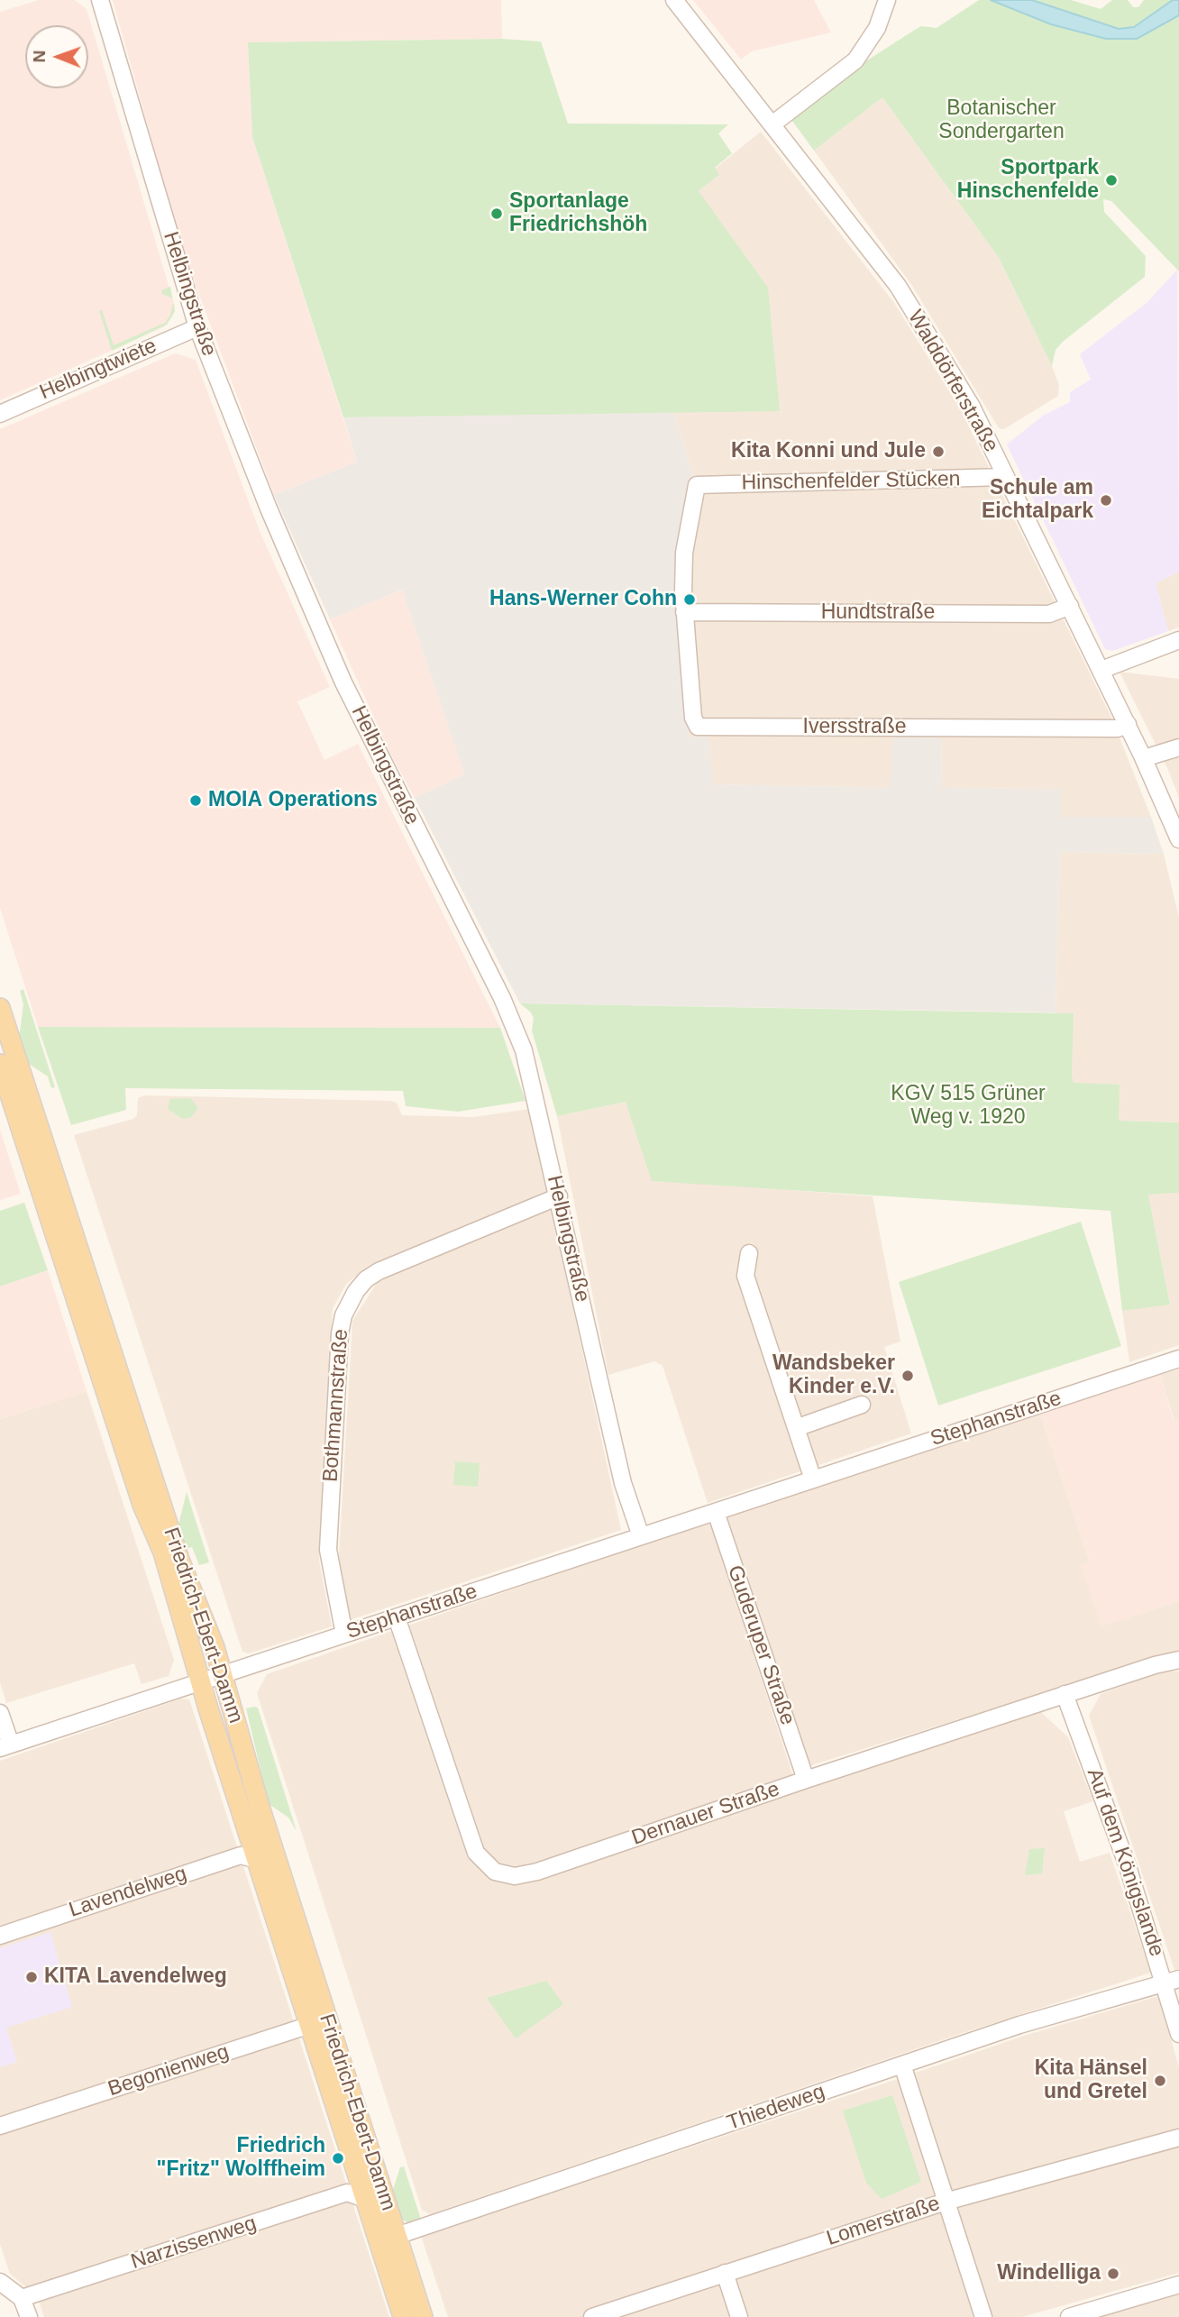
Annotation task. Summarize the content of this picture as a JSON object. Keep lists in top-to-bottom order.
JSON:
{
  "streets": {
    "main road": ["Friedrich-Ebert-Damm"],
    "street": [
      "Helbingstraße",
      "Helbingtwiete",
      "Walddörferstraße",
      "Hinschenfelder Stücken",
      "Hundtstraße",
      "Iversstraße",
      "Bothmannstraße",
      "Stephanstraße",
      "Guderuper Straße",
      "Dernauer Straße",
      "Auf dem Königslande",
      "Lavendelweg",
      "Begonienweg",
      "Thiedeweg",
      "Lomerstraße",
      "Narzissenweg"
    ]
  },
  "crossings": [
    ["Helbingstraße", "Helbingtwiete"],
    ["Helbingstraße", "Bothmannstraße"],
    ["Helbingstraße", "Stephanstraße"],
    ["Walddörferstraße", "Hinschenfelder Stücken"],
    ["Walddörferstraße", "Hundtstraße"],
    ["Walddörferstraße", "Iversstraße"],
    ["Hinschenfelder Stücken", "Hundtstraße"],
    ["Hinschenfelder Stücken", "Iversstraße"],
    ["Hundtstraße", "Iversstraße"],
    ["Bothmannstraße", "Stephanstraße"],
    ["Stephanstraße", "Friedrich-Ebert-Damm"],
    ["Stephanstraße", "Guderuper Straße"],
    ["Stephanstraße", "Dernauer Straße"],
    ["Friedrich-Ebert-Damm", "Lavendelweg"],
    ["Friedrich-Ebert-Damm", "Begonienweg"],
    ["Friedrich-Ebert-Damm", "Thiedeweg"],
    ["Friedrich-Ebert-Damm", "Narzissenweg"],
    ["Guderuper Straße", "Dernauer Straße"],
    ["Dernauer Straße", "Auf dem Königslande"],
    ["Auf dem Königslande", "Thiedeweg"]
  ],
  "parks": ["Botanischer Sondergarten", "KGV 515 Grüner Weg v. 1920"],
  "places": [
    "Sportpark Hinschenfelde",
    "Sportanlage Friedrichshöh",
    "Kita Konni und Jule",
    "Schule am Eichtalpark",
    "Hans-Werner Cohn",
    "MOIA Operations",
    "Wandsbeker Kinder e.V.",
    "KITA Lavendelweg",
    "Kita Hänsel und Gretel",
    "Friedrich \"Fritz\" Wolffheim",
    "Windelliga"
  ],
  "north": "left"
}
